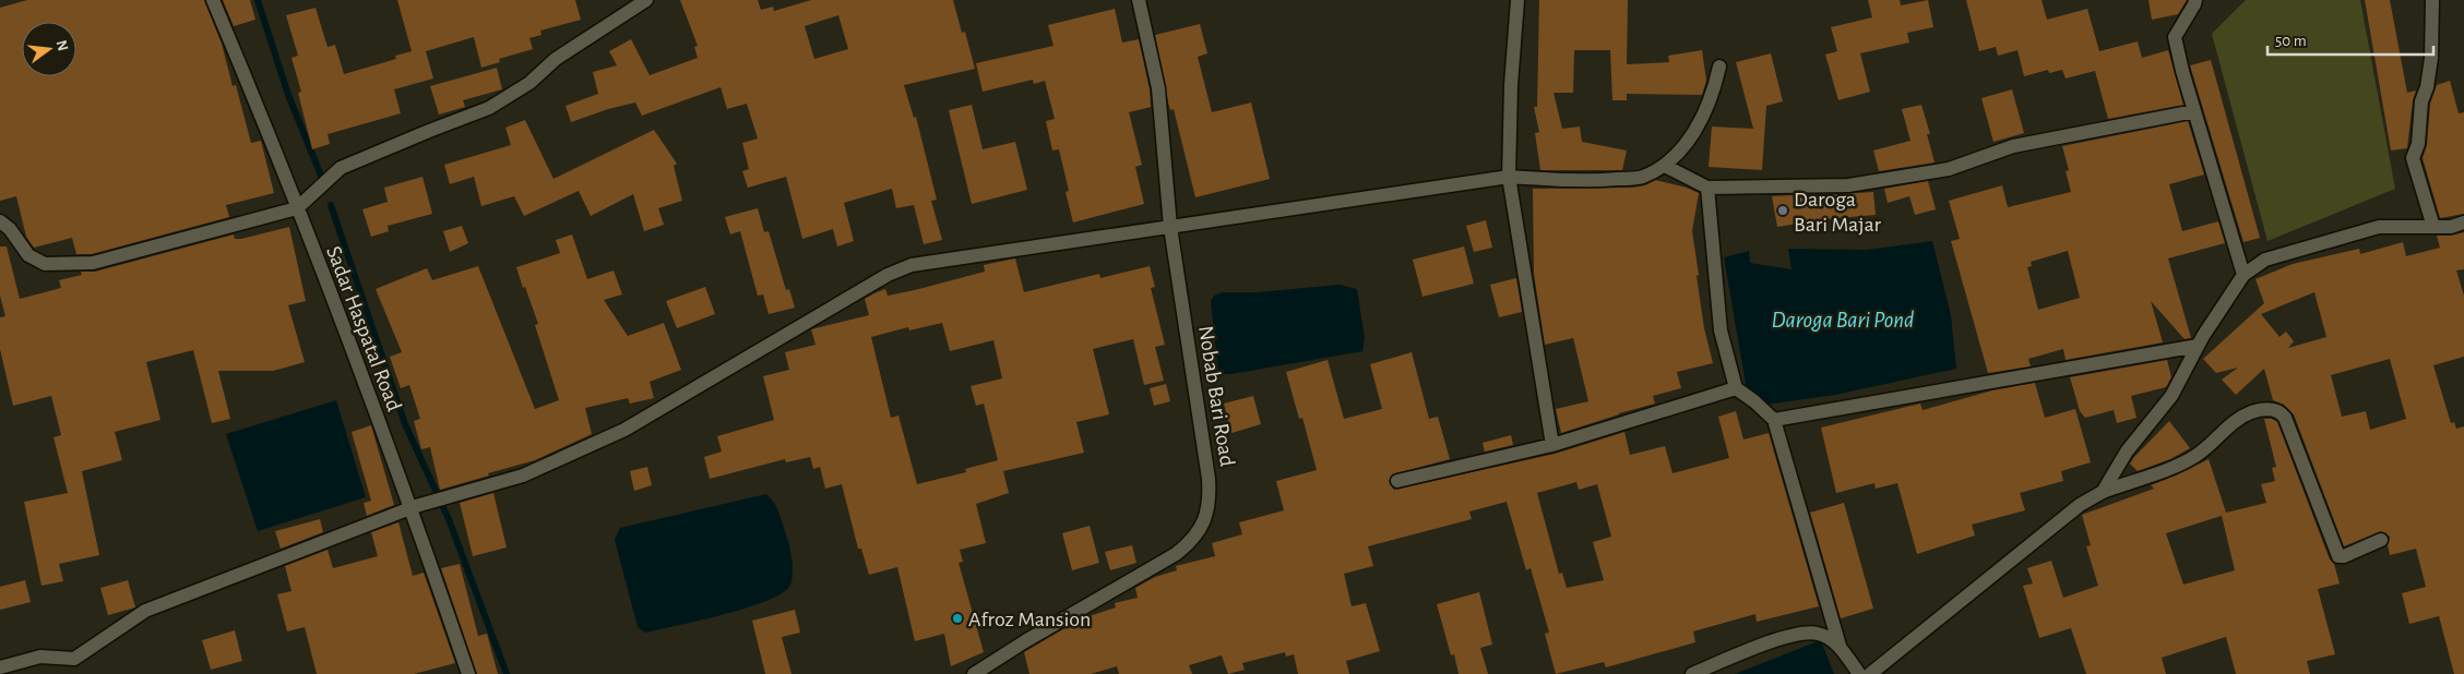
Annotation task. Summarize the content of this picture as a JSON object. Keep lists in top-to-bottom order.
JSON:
{
  "streets": {
    "street": ["Sadar Haspatal Road", "Nobab Bari Road"]
  },
  "water": ["Daroga Bari Pond"],
  "places": ["Daroga Bari Majar", "Afroz Mansion"],
  "scale_bar": "50 m",
  "north": "right"
}
